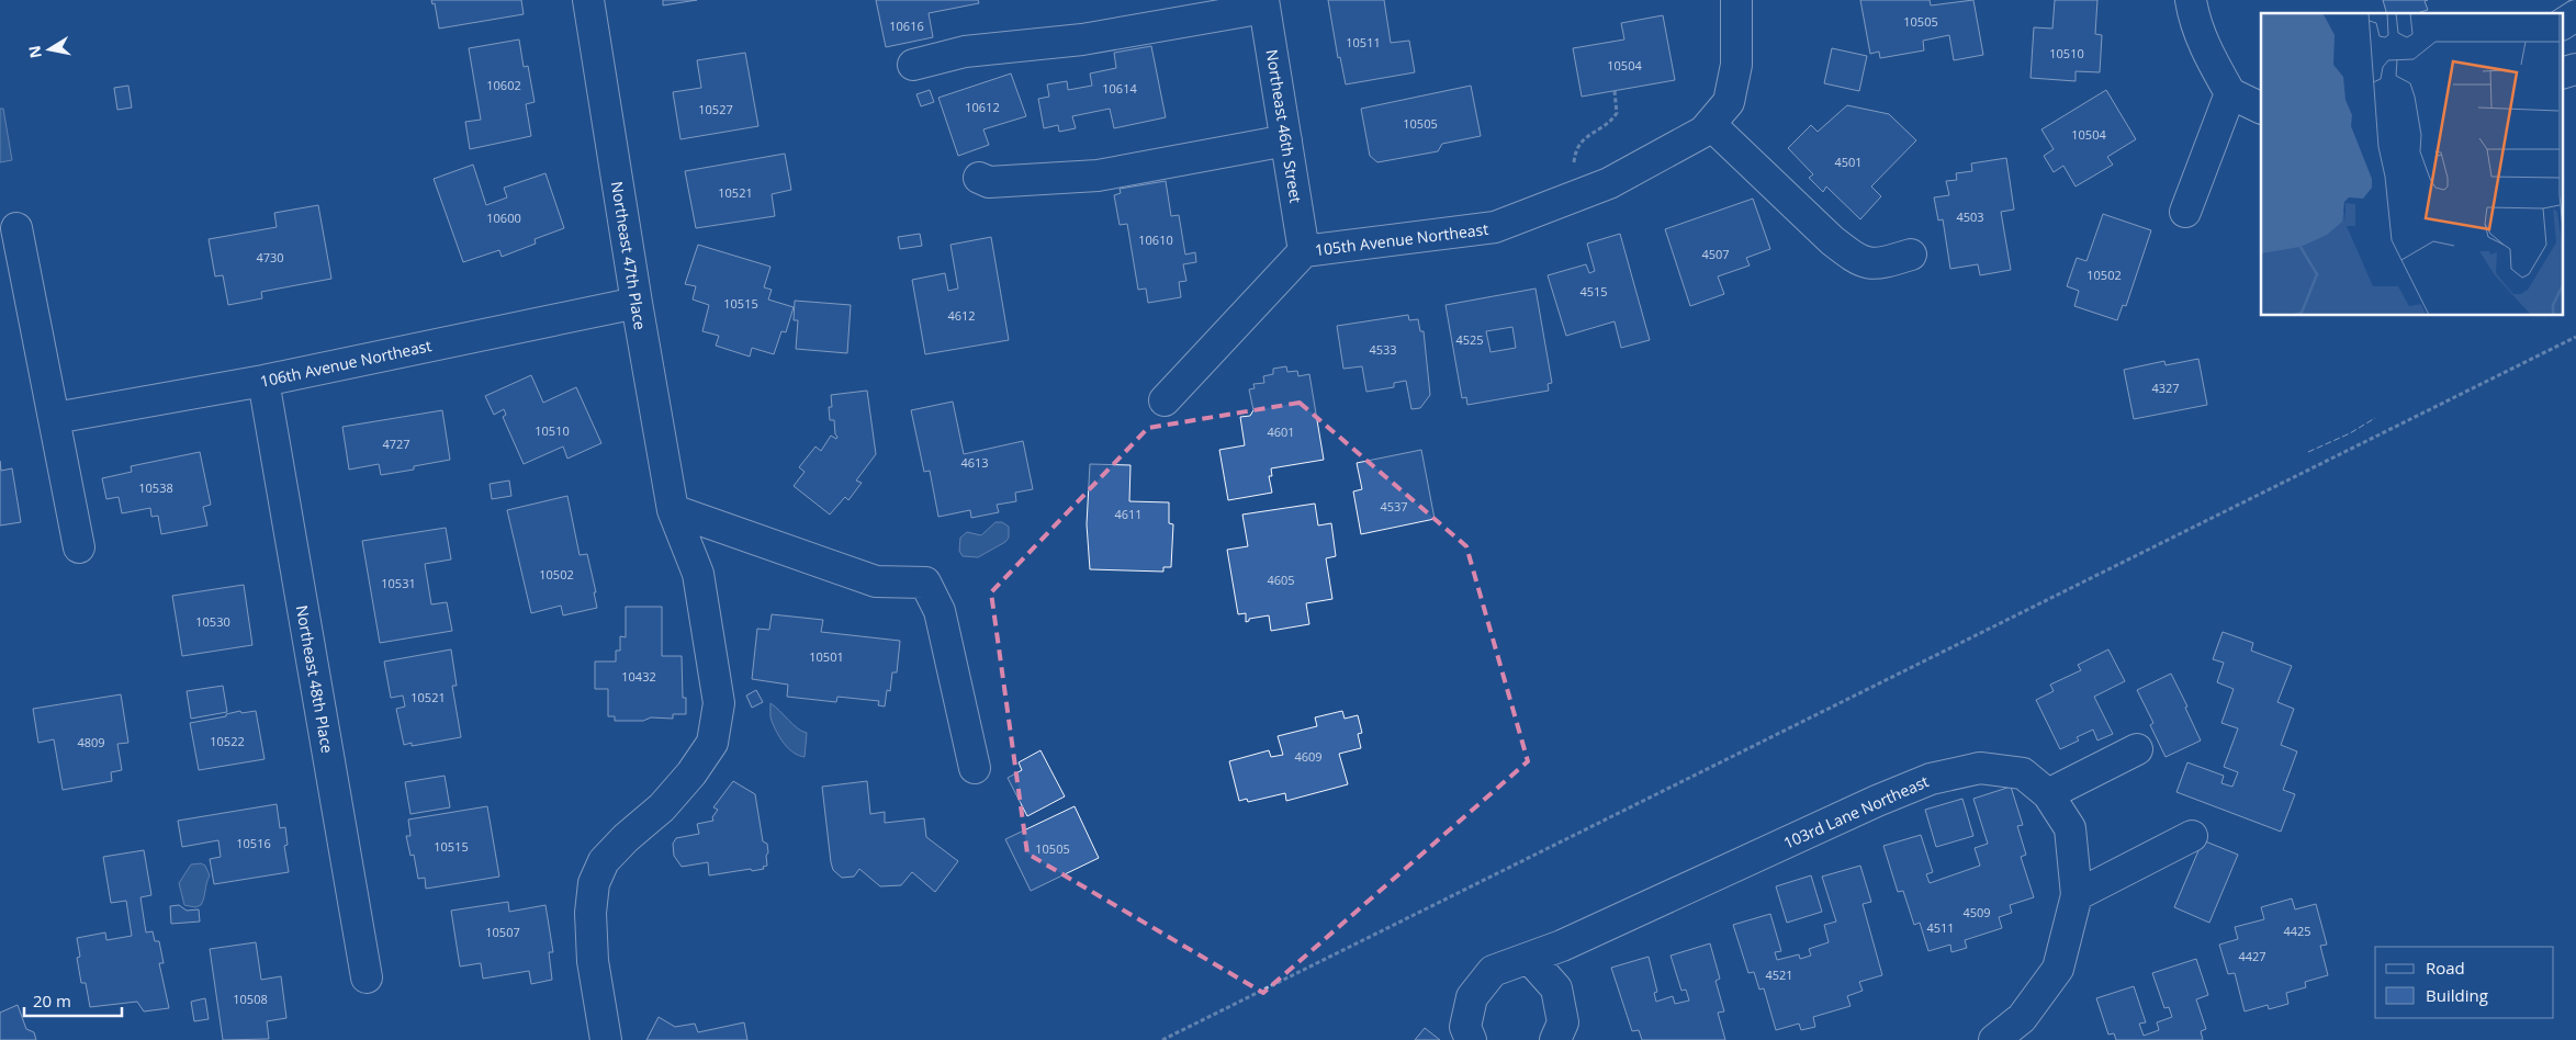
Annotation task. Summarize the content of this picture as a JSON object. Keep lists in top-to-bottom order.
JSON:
{
  "streets": {
    "street": [
      "Northeast 46th Street",
      "105th Avenue Northeast",
      "Northeast 47th Place",
      "106th Avenue Northeast",
      "Northeast 48th Place",
      "103rd Lane Northeast"
    ]
  },
  "crossings": [
    ["Northeast 46th Street", "105th Avenue Northeast"],
    ["Northeast 47th Place", "106th Avenue Northeast"],
    ["106th Avenue Northeast", "Northeast 48th Place"]
  ],
  "house_numbers": [
    "10505",
    "10616",
    "10511",
    "10510",
    "10504",
    "10602",
    "10614",
    "10612",
    "10527",
    "10505",
    "10504",
    "4501",
    "10521",
    "4503",
    "10600",
    "10610",
    "4507",
    "4730",
    "10502",
    "4515",
    "10515",
    "4612",
    "4525",
    "4533",
    "4327",
    "10510",
    "4601",
    "4727",
    "4613",
    "10538",
    "4537",
    "4611",
    "10502",
    "4605",
    "10531",
    "10530",
    "10501",
    "10432",
    "10521",
    "10522",
    "4809",
    "4609",
    "10516",
    "10515",
    "10505",
    "4509",
    "4511",
    "4425",
    "10507",
    "4427",
    "4521",
    "10508"
  ],
  "legend": ["Road", "Building"],
  "scale_bar": "20 m",
  "north": "left"
}
